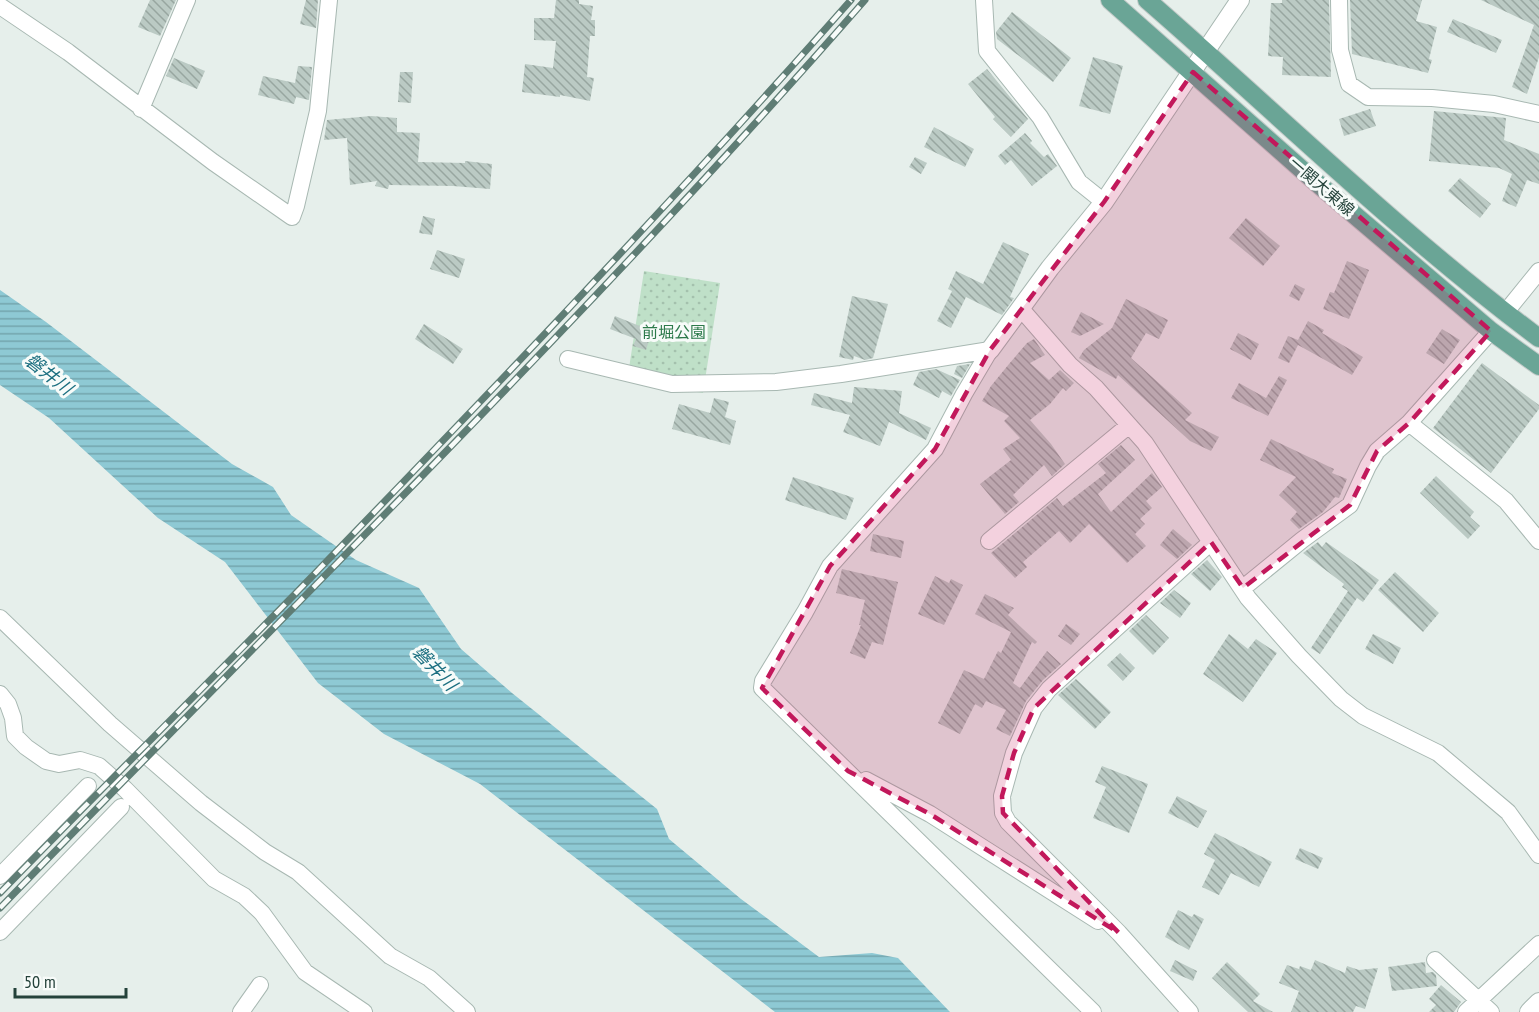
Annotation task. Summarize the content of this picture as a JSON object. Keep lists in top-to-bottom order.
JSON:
{
  "streets": {
    "main road": ["一関大東線"]
  },
  "water": ["磐井川"],
  "parks": ["前堀公園"],
  "scale_bar": "50 m"
}
